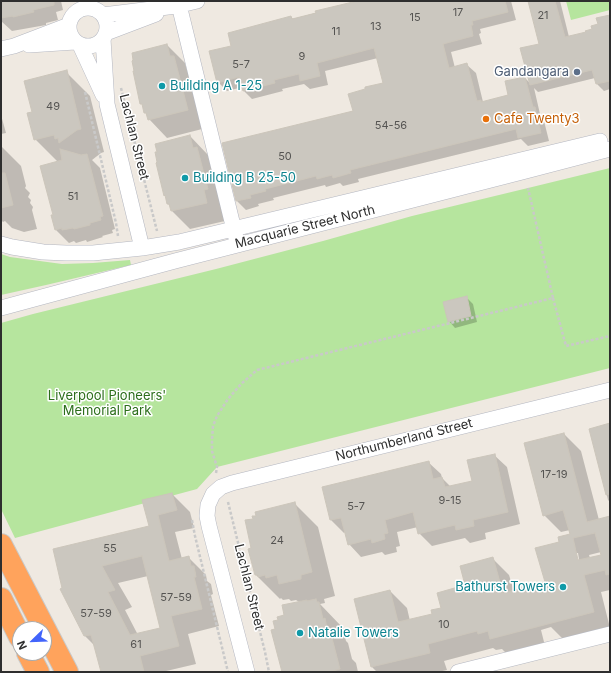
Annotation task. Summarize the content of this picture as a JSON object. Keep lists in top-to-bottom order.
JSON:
{
  "streets": {
    "street": ["Lachlan Street", "Macquarie Street North", "Northumberland Street"]
  },
  "crossings": [
    ["Lachlan Street", "Macquarie Street North"],
    ["Lachlan Street", "Northumberland Street"]
  ],
  "parks": ["Liverpool Pioneers' Memorial Park"],
  "places": [
    "Gandangara",
    "Building A 1-25",
    "Cafe Twenty3",
    "Building B 25-50",
    "Bathurst Towers",
    "Natalie Towers"
  ],
  "house_numbers": [
    "17",
    "21",
    "15",
    "13",
    "11",
    "9",
    "5-7",
    "49",
    "54-56",
    "50",
    "51",
    "17-19",
    "9-15",
    "5-7",
    "24",
    "55",
    "57-59",
    "57-59",
    "10",
    "61"
  ],
  "north": "bottom left"
}
